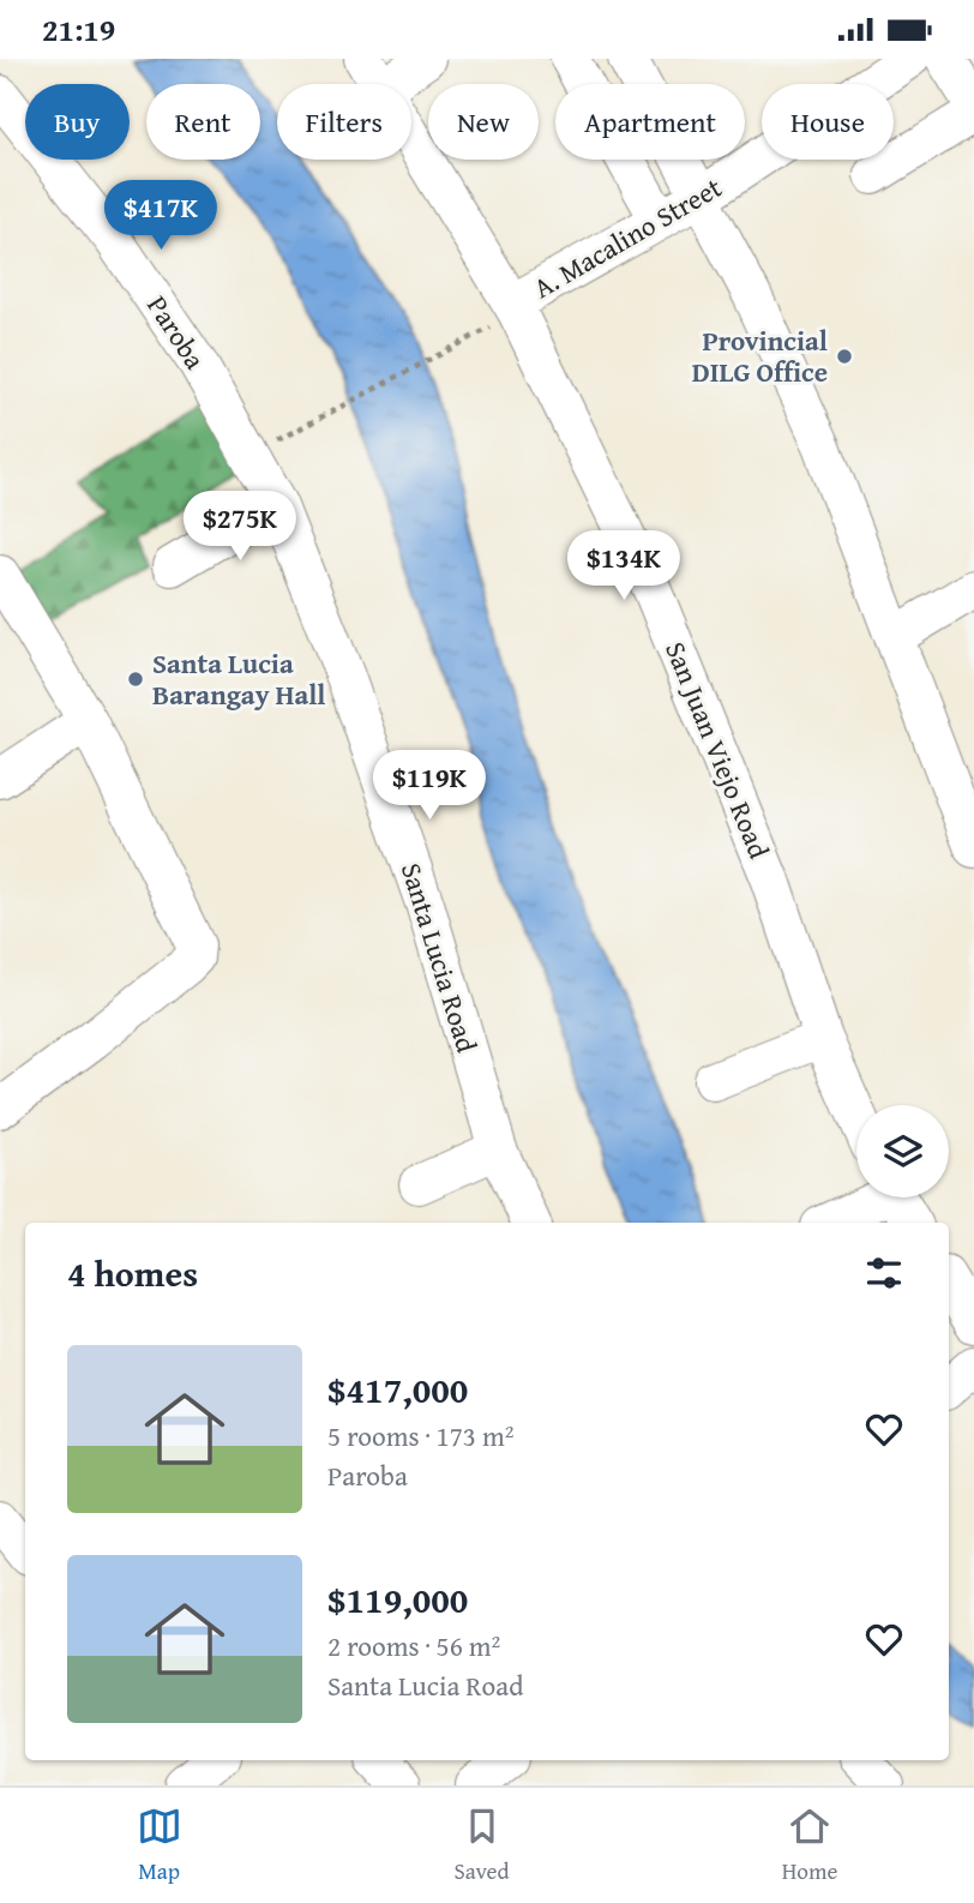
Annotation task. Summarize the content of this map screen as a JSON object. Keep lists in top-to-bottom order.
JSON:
{
  "streets": {
    "street": [
      "A. Macalino Street",
      "Paroba",
      "San Juan Viejo Road",
      "Santa Lucia Road"
    ]
  },
  "crossings": [
    ["A. Macalino Street", "San Juan Viejo Road"],
    ["Paroba", "Santa Lucia Road"]
  ],
  "places": ["Provincial DILG Office", "Santa Lucia Barangay Hall"],
  "page": {
    "status": "21:19",
    "chip": [
      "Buy",
      "Rent",
      "Filters",
      "New",
      "Apartment",
      "House"
    ],
    "price": [
      "$417K",
      "$275K",
      "$134K",
      "$119K"
    ],
    "heading": "4 homes",
    "list": [
      {
        "name": "$417,000",
        "note": "5 rooms · 173 m² · Paroba"
      },
      {
        "name": "$119,000",
        "note": "2 rooms · 56 m² · Santa Lucia Road"
      }
    ],
    "tabs": ["Map", "Saved", "Home"]
  }
}
